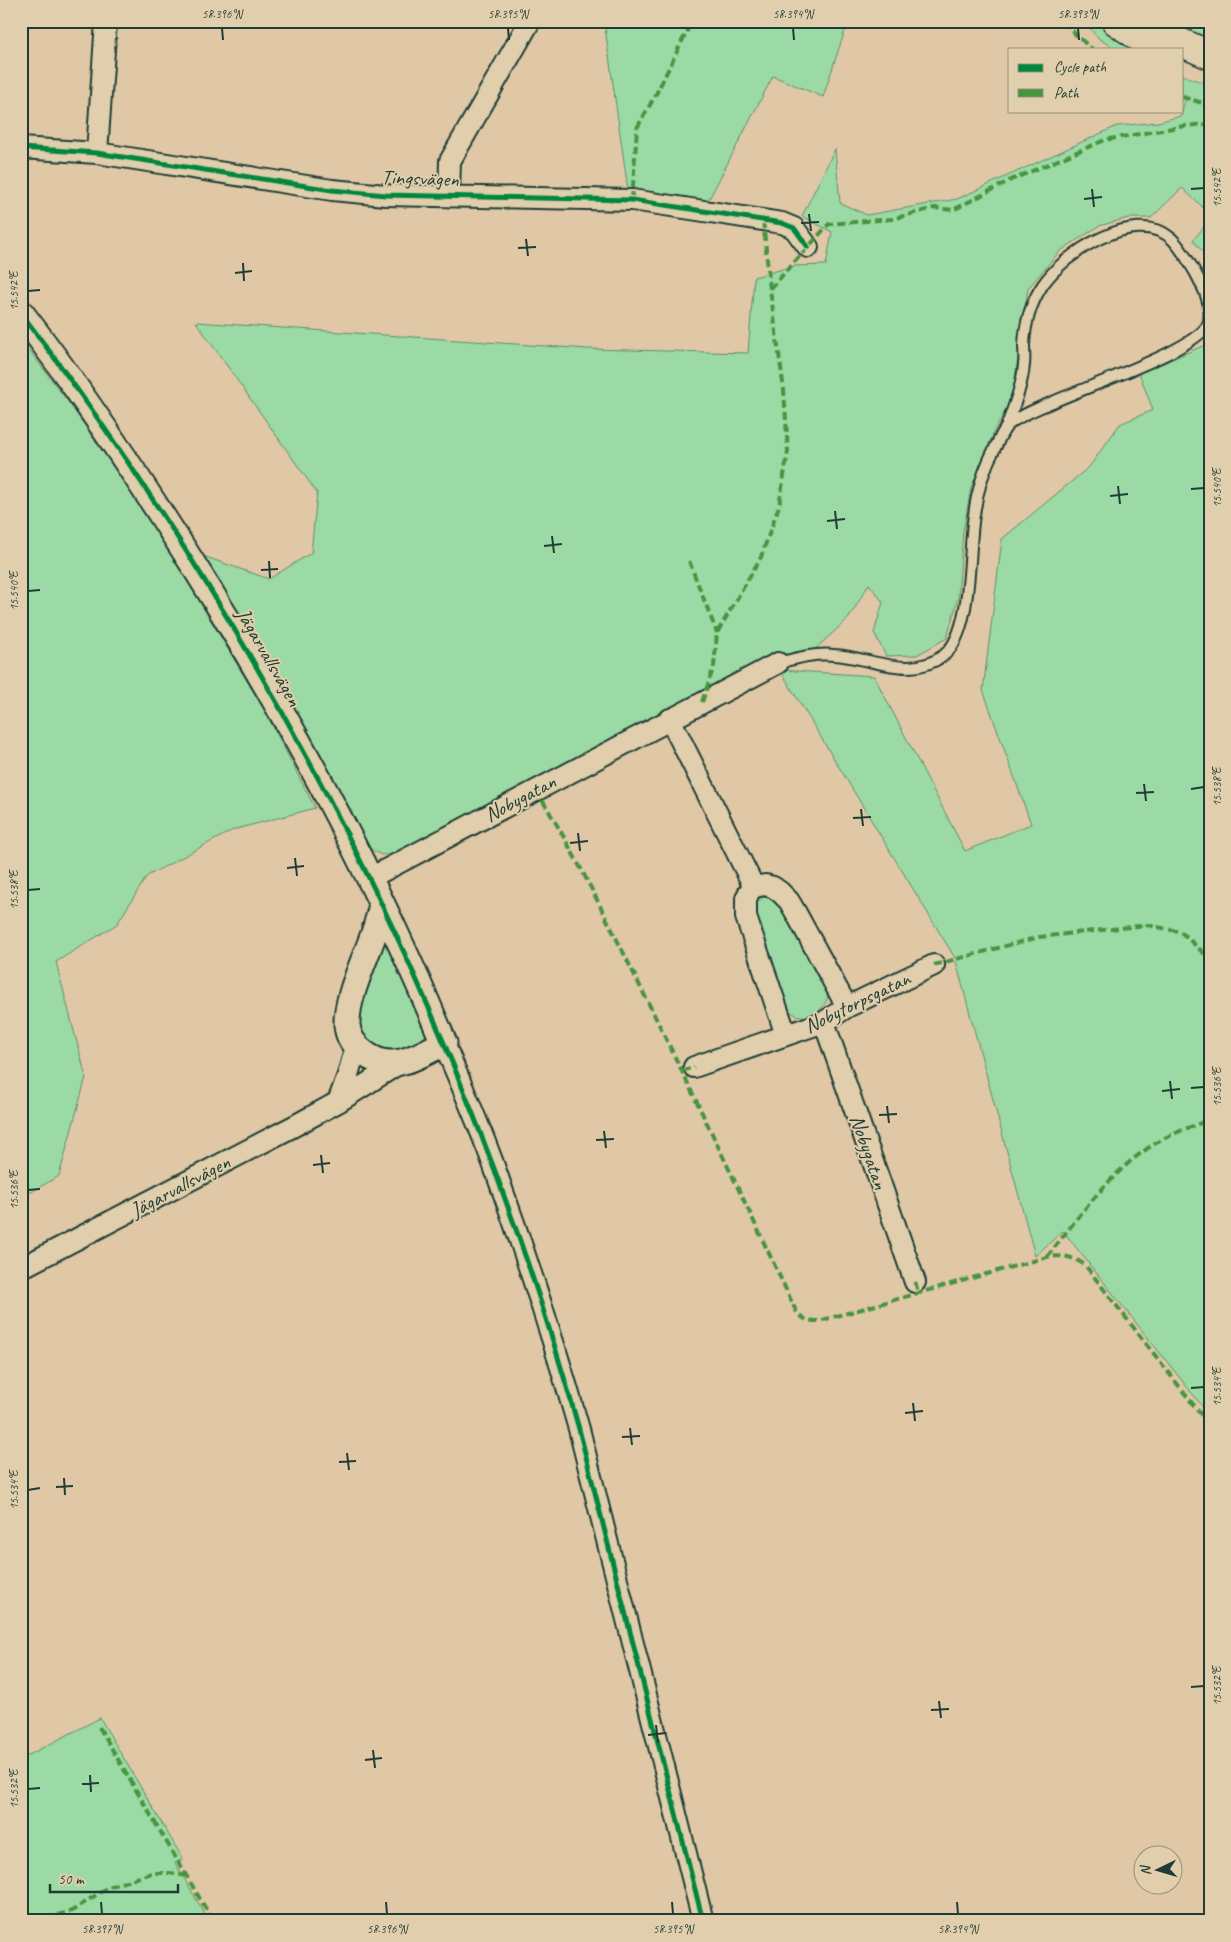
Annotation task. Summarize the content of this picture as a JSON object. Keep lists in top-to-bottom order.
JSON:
{
  "streets": {
    "street": [
      "Tingsvägen",
      "Jägarvallsvägen",
      "Nobygatan",
      "Nobytorpsgatan"
    ]
  },
  "crossings": [
    ["Jägarvallsvägen", "Nobygatan"],
    ["Nobygatan", "Nobytorpsgatan"]
  ],
  "legend": ["Cycle path", "Path"],
  "scale_bar": "50 m",
  "north": "left",
  "coordinates": [
    "58.396°N",
    "58.395°N",
    "58.394°N",
    "58.393°N",
    "15.542°E",
    "15.540°E",
    "15.538°E",
    "15.536°E",
    "15.534°E",
    "15.532°E",
    "58.397°N"
  ]
}
